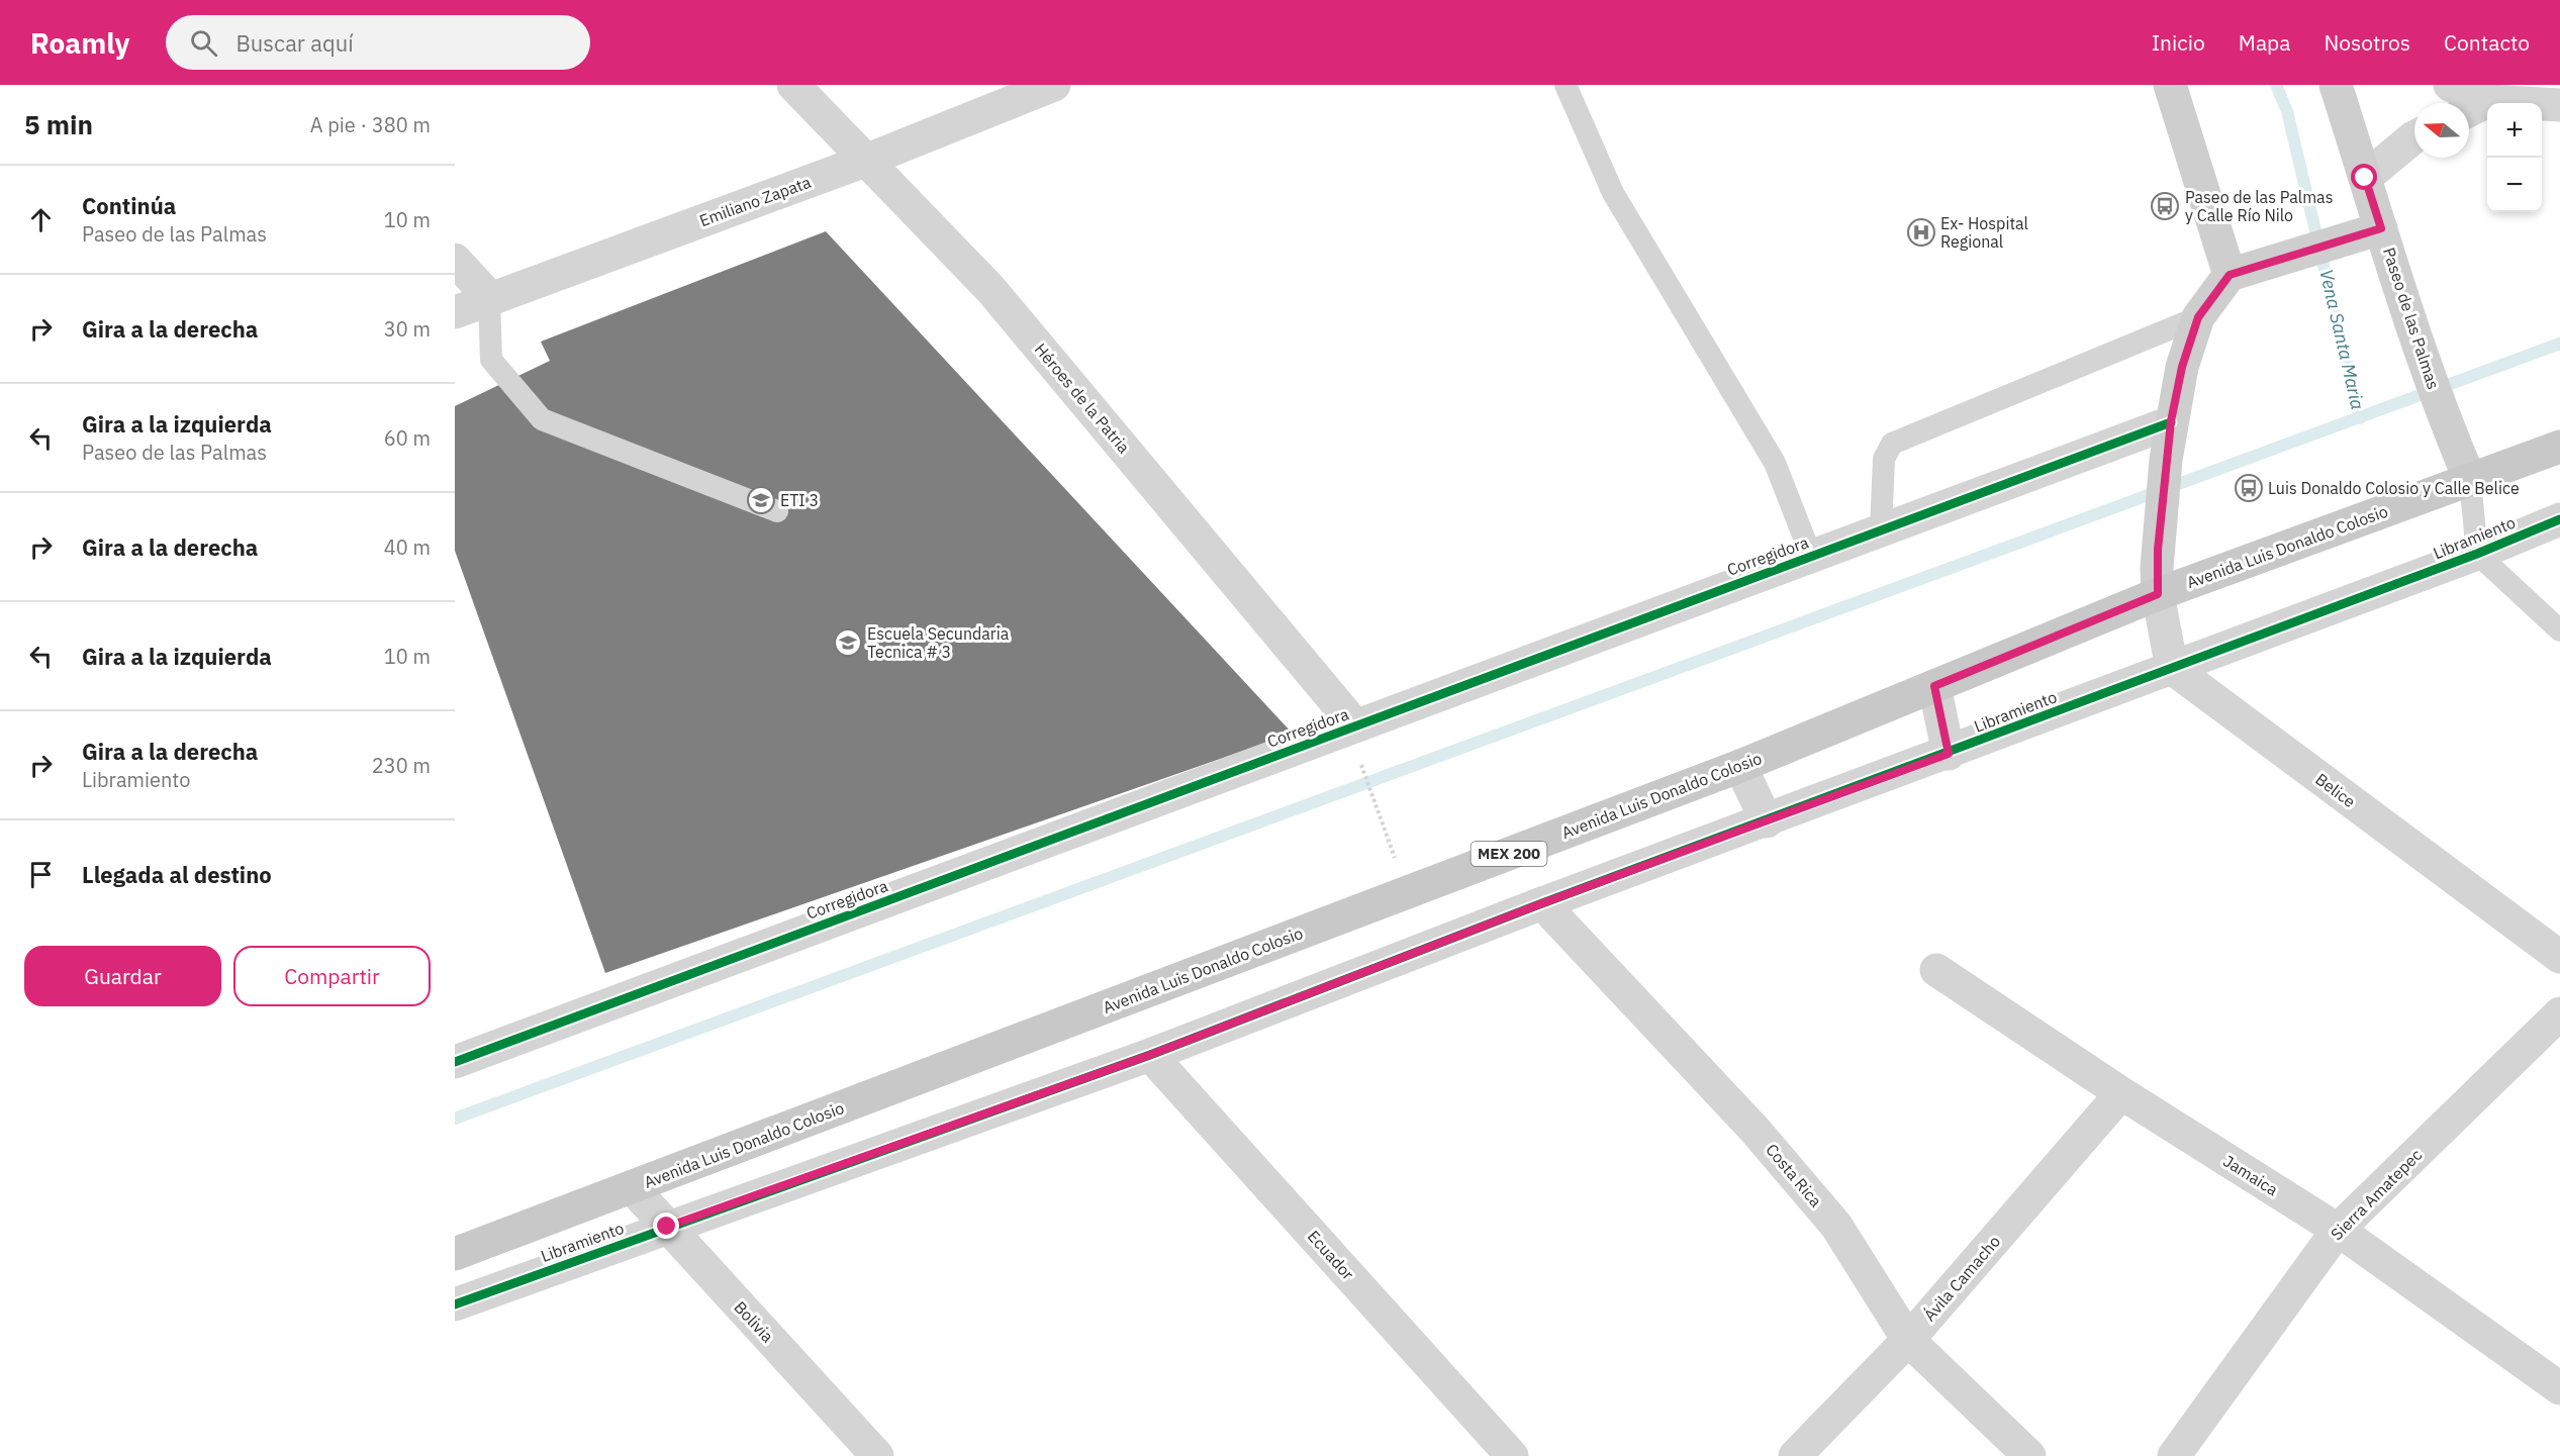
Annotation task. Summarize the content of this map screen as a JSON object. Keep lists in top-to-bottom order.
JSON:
{
  "streets": {
    "main road": ["Avenida Luis Donaldo Colosio", "MEX 200"],
    "street": [
      "Emiliano Zapata",
      "Paseo de las Palmas",
      "Héroes de la Patria",
      "Libramiento",
      "Corregidora",
      "Belice",
      "Costa Rica",
      "Jamaica",
      "Sierra Amatepec",
      "Ecuador",
      "Ávila Camacho",
      "Bolivia"
    ]
  },
  "crossings": [
    ["Emiliano Zapata", "Héroes de la Patria"],
    ["Paseo de las Palmas", "Avenida Luis Donaldo Colosio"],
    ["Héroes de la Patria", "Corregidora"],
    ["Libramiento", "Belice"],
    ["Libramiento", "Costa Rica"],
    ["Libramiento", "Ecuador"],
    ["Libramiento", "Bolivia"],
    ["Avenida Luis Donaldo Colosio", "Bolivia"],
    ["Costa Rica", "Ávila Camacho"],
    ["Jamaica", "Sierra Amatepec"],
    ["Jamaica", "Ávila Camacho"]
  ],
  "water": ["Vena Santa Maria"],
  "places": {
    "bus stop": ["Paseo de las Palmas y Calle Río Nilo", "Luis Donaldo Colosio y Calle Belice"],
    "hospital": ["Ex- Hospital Regional"],
    "school or university": ["ETI 3", "Escuela Secundaria Tecnica # 3"]
  },
  "north": "left",
  "page": {
    "header": "Roamly",
    "search": "Buscar aquí",
    "nav": [
      "Inicio",
      "Mapa",
      "Nosotros",
      "Contacto"
    ],
    "heading": ["5 min", "A pie · 380 m"],
    "map_buttons": ["+", "−"],
    "list": [
      ["Continúa", "Paseo de las Palmas", "10 m"],
      ["Gira a la derecha", "30 m"],
      ["Gira a la izquierda", "Paseo de las Palmas", "60 m"],
      ["Gira a la derecha", "40 m"],
      ["Gira a la izquierda", "10 m"],
      ["Gira a la derecha", "Libramiento", "230 m"],
      "Llegada al destino"
    ],
    "buttons": ["Guardar", "Compartir"]
  }
}
